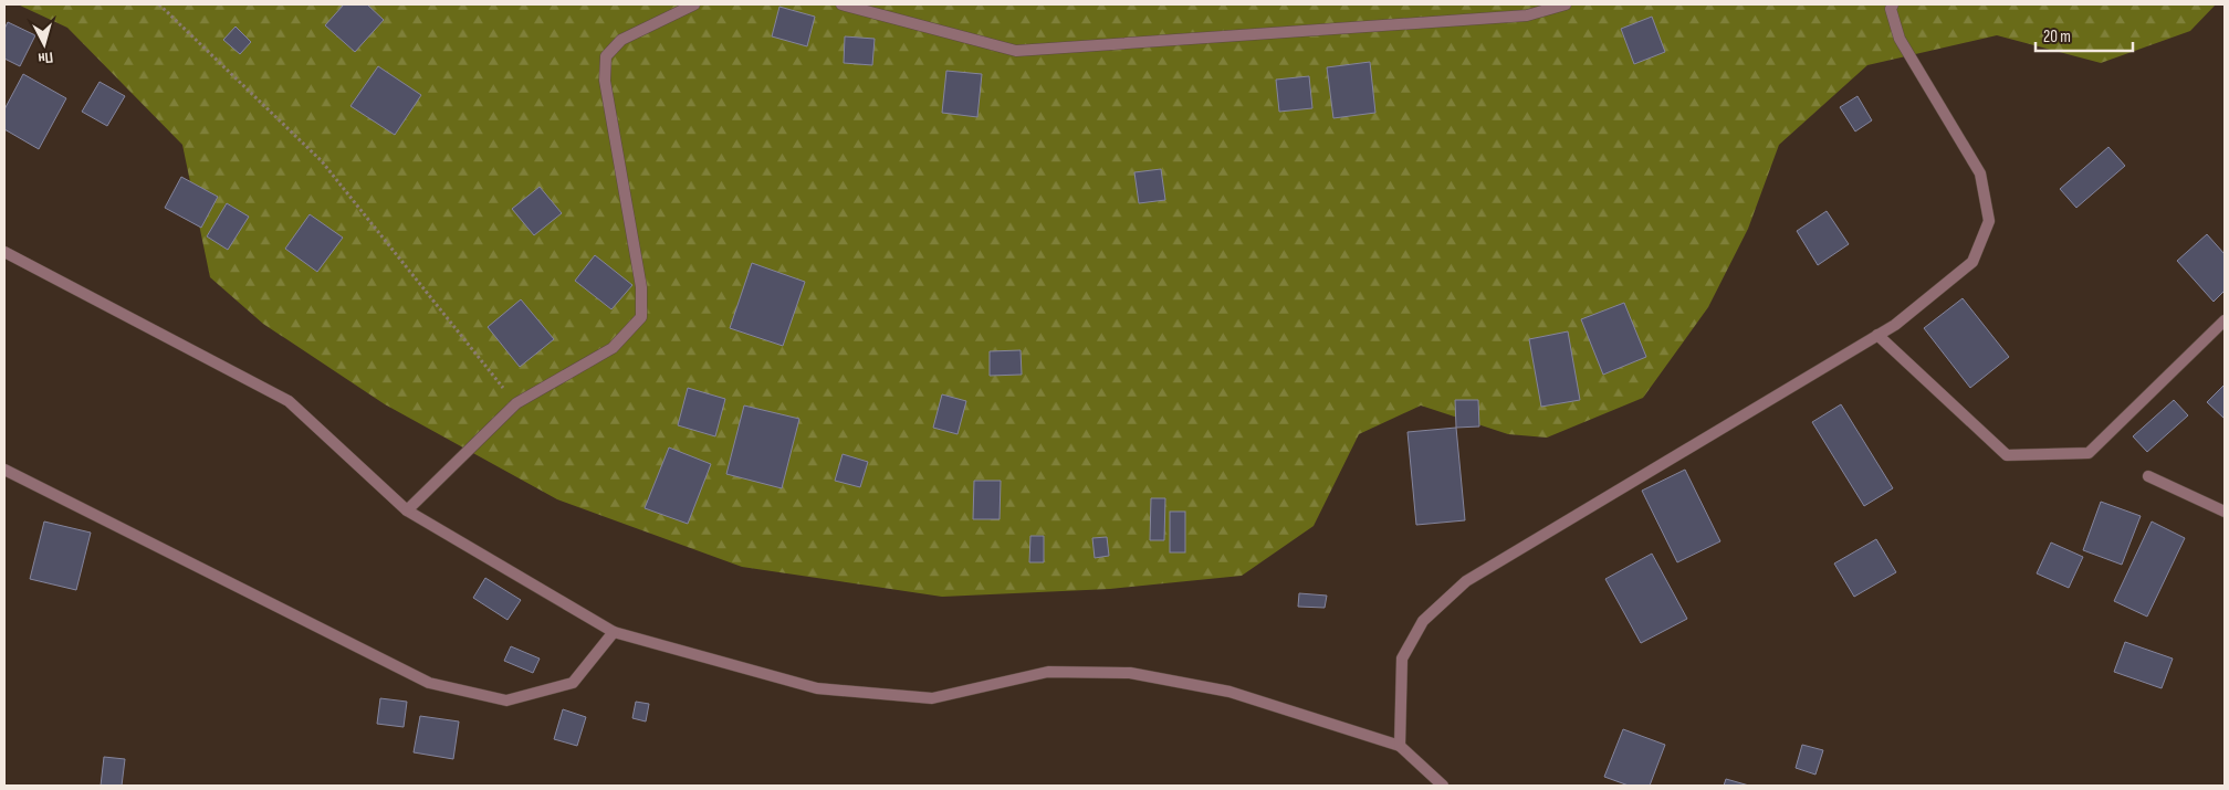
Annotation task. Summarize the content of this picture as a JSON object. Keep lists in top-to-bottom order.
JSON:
{
  "scale_bar": "20 m",
  "north": "bottom"
}
